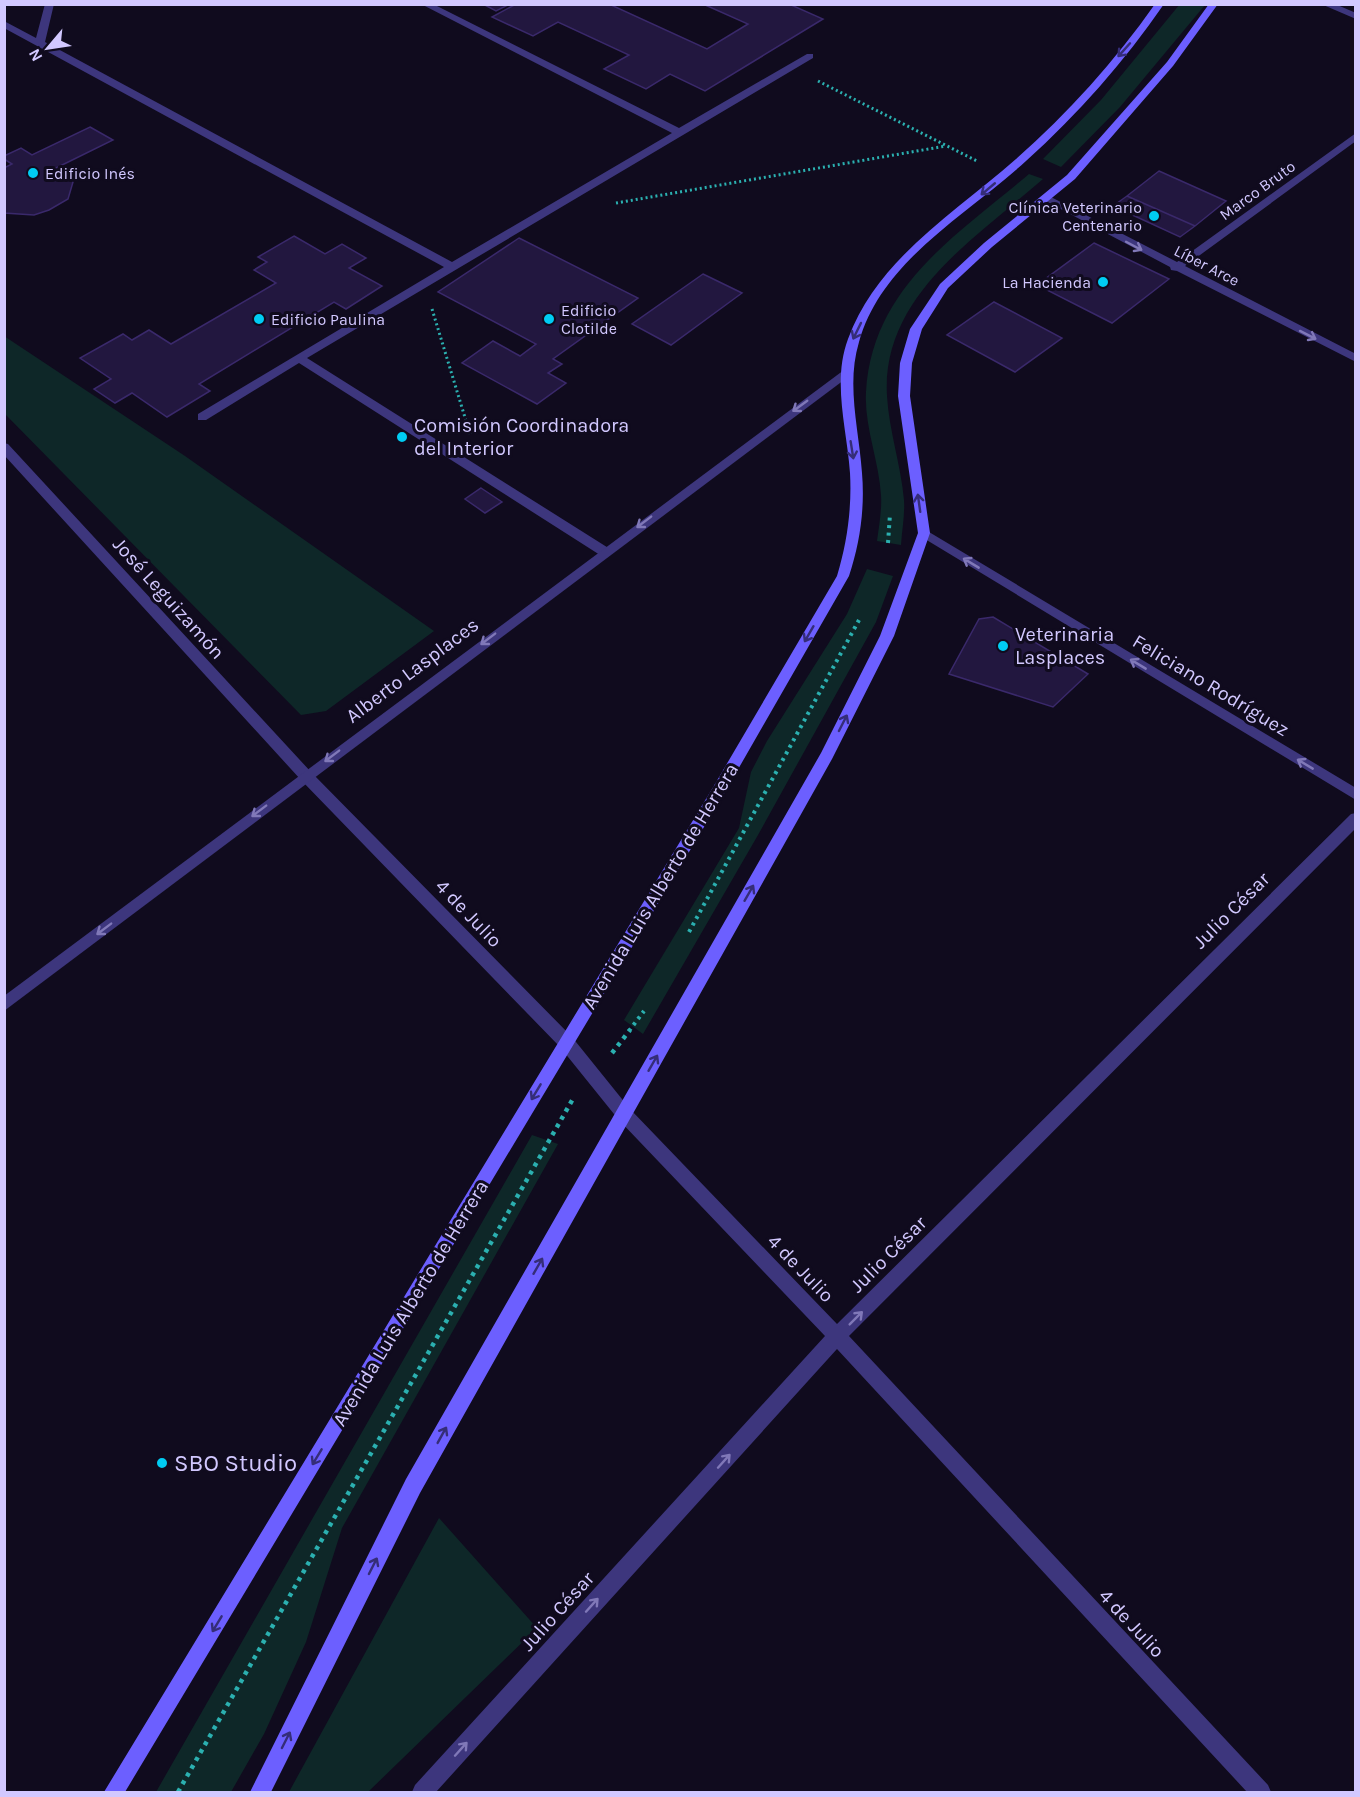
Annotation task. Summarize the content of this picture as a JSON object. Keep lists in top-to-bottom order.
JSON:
{
  "streets": {
    "main road": ["Avenida Luis Alberto de Herrera"],
    "street": [
      "Marco Bruto",
      "Líber Arce",
      "José Leguizamón",
      "Alberto Lasplaces",
      "Feliciano Rodríguez",
      "Julio César",
      "4 de Julio"
    ]
  },
  "crossings": [
    ["Marco Bruto", "Líber Arce"],
    ["José Leguizamón", "Alberto Lasplaces"],
    ["José Leguizamón", "4 de Julio"],
    ["Alberto Lasplaces", "Avenida Luis Alberto de Herrera"],
    ["Alberto Lasplaces", "4 de Julio"],
    ["Avenida Luis Alberto de Herrera", "4 de Julio"],
    ["Julio César", "4 de Julio"]
  ],
  "one_way": [
    "Líber Arce",
    "Alberto Lasplaces",
    "Feliciano Rodríguez",
    "Julio César"
  ],
  "places": [
    "Edificio Inés",
    "Clínica Veterinario Centenario",
    "La Hacienda",
    "Edificio Paulina",
    "Edificio Clotilde",
    "Comisión Coordinadora del Interior",
    "Veterinaria Lasplaces",
    "SBO Studio"
  ],
  "north": "bottom left"
}
